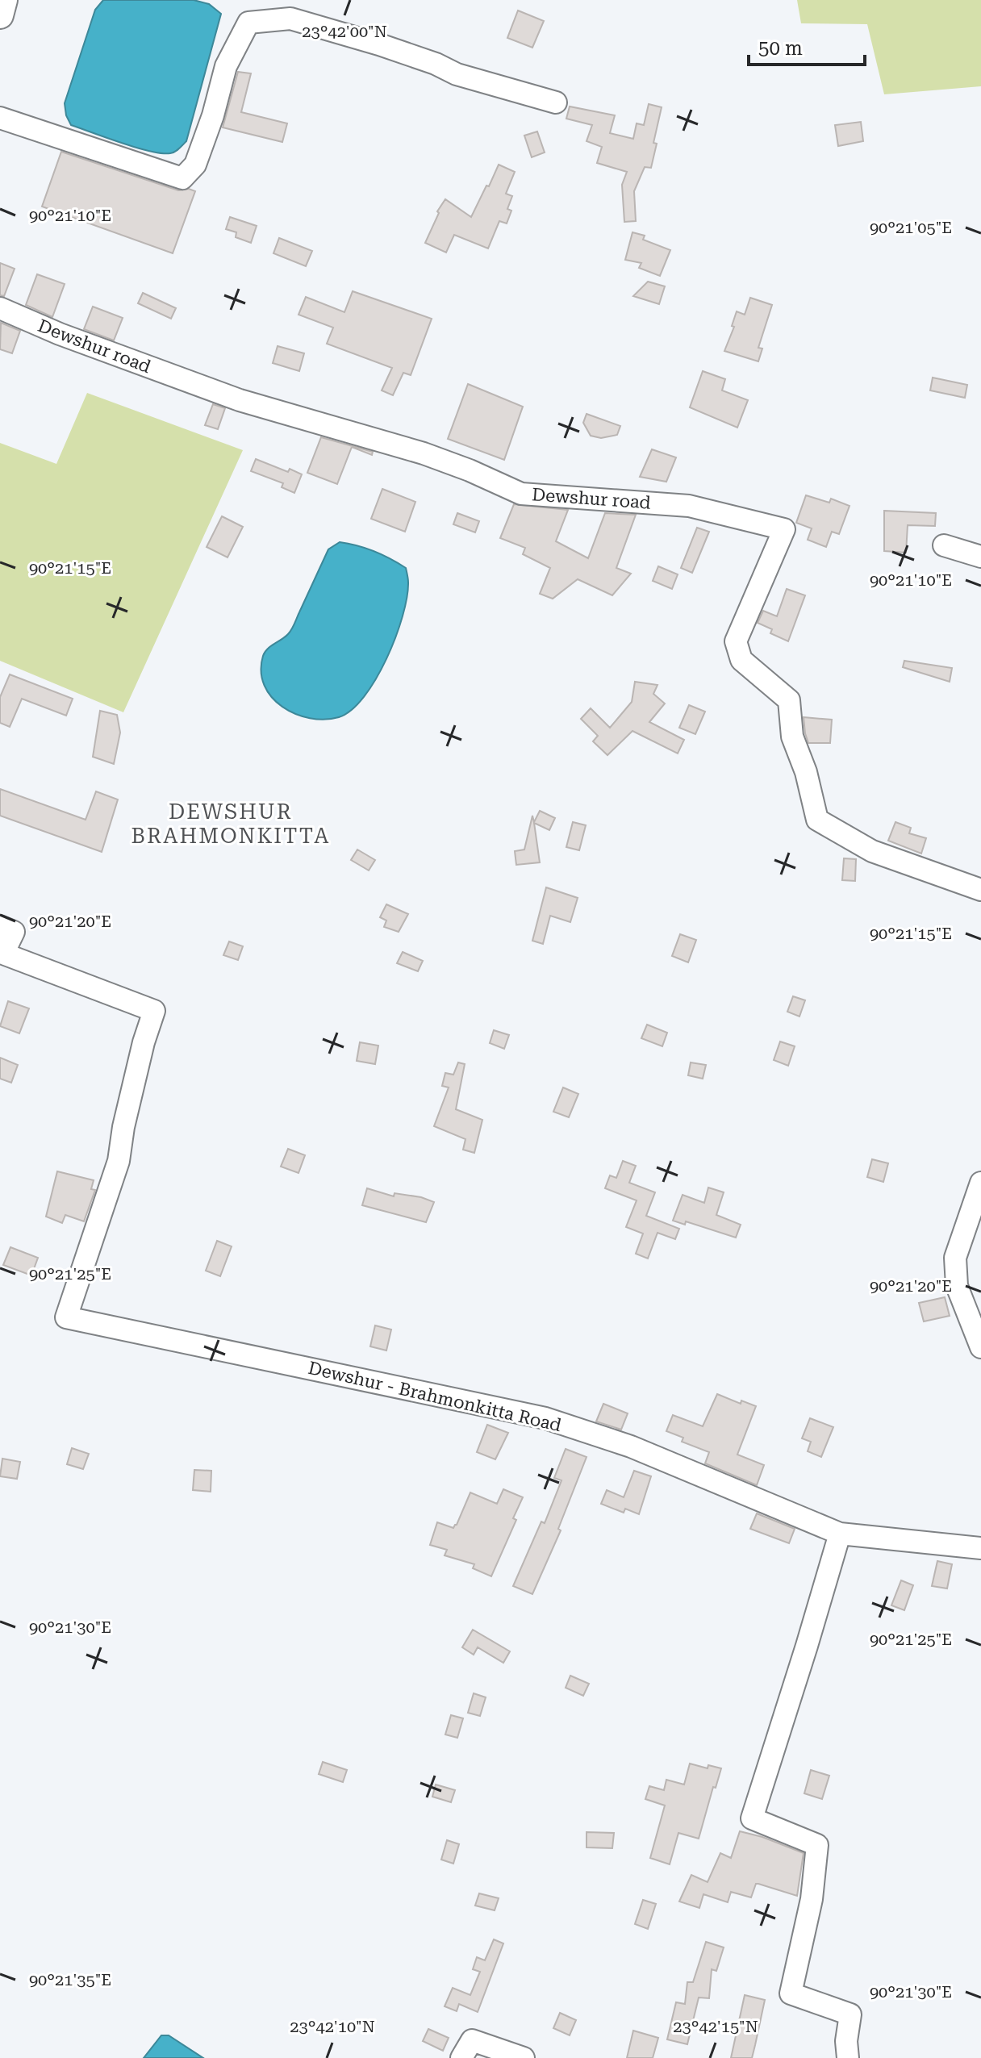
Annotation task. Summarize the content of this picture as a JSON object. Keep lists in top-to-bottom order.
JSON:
{
  "streets": {
    "street": ["Dewshur road", "Dewshur - Brahmonkitta Road"]
  },
  "districts": ["DEWSHUR BRAHMONKITTA"],
  "scale_bar": "50 m",
  "coordinates": [
    "23°42'00\"N",
    "90°21'10\"E",
    "90°21'05\"E",
    "90°21'15\"E",
    "90°21'20\"E",
    "90°21'25\"E",
    "90°21'30\"E",
    "90°21'35\"E",
    "23°42'10\"N",
    "23°42'15\"N"
  ]
}
